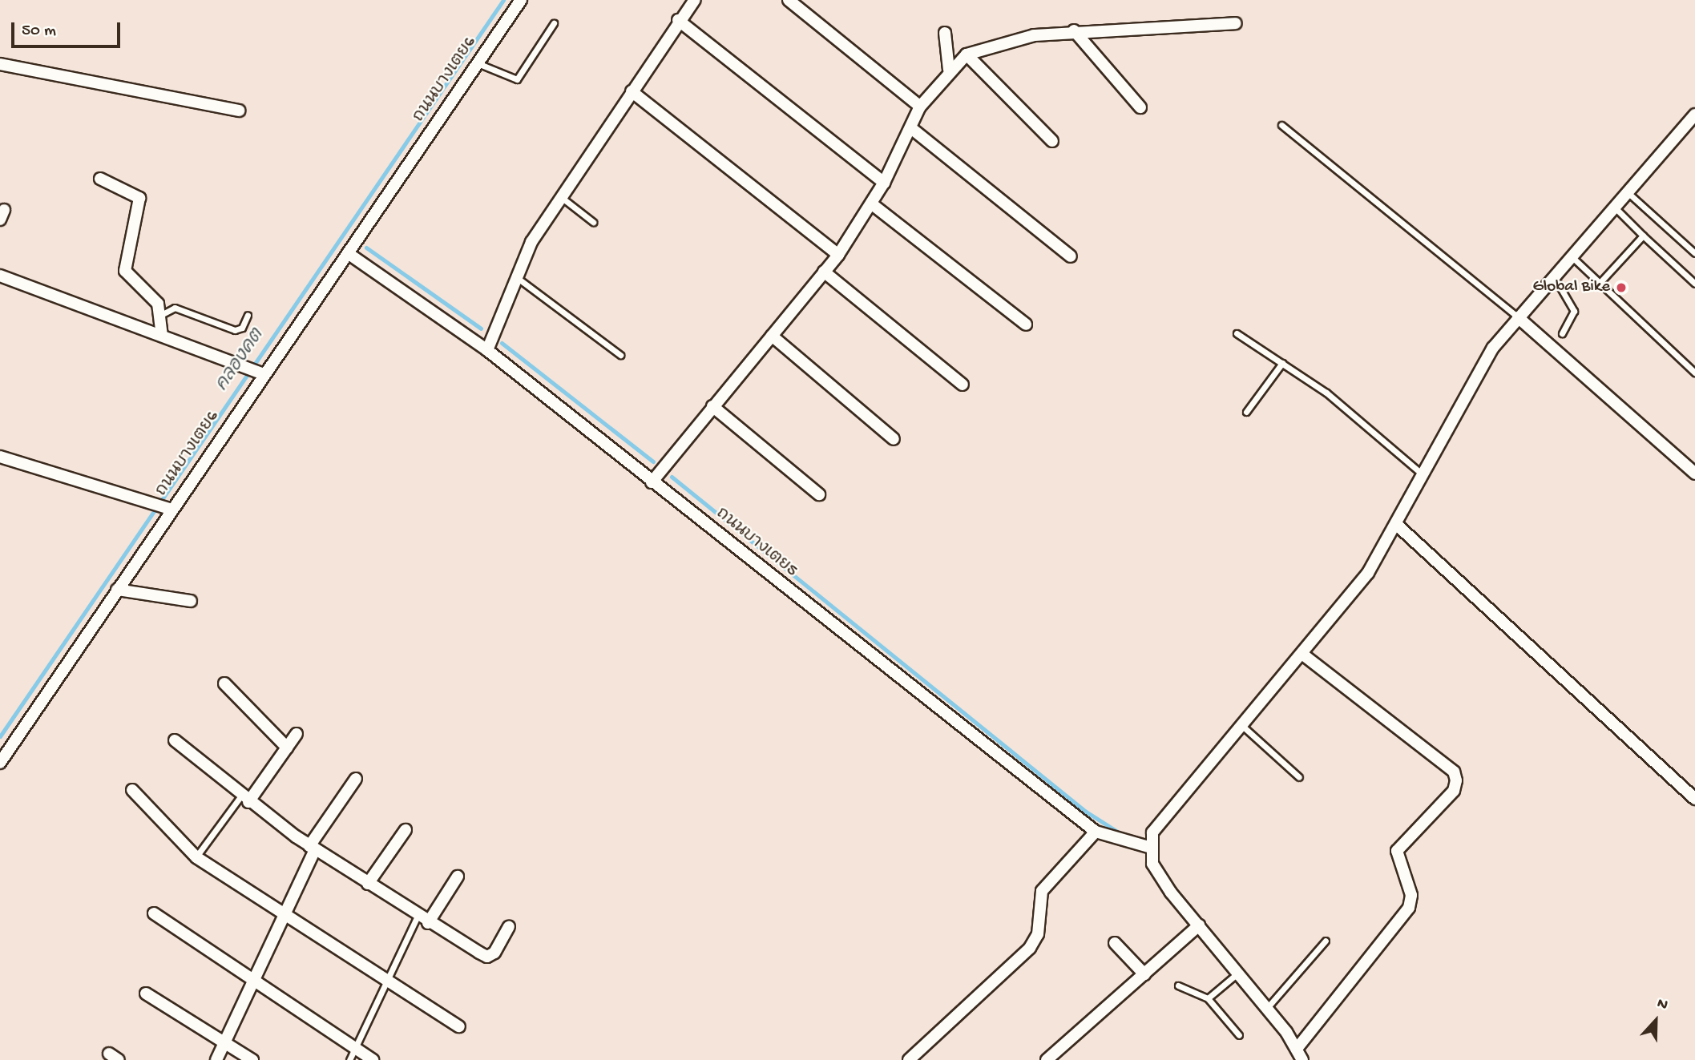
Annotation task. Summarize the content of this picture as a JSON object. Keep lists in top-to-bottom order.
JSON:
{
  "streets": {
    "street": ["ถนนบางเตย6", "ถนนบางเตย5"]
  },
  "crossings": [
    ["ถนนบางเตย6", "ถนนบางเตย5"]
  ],
  "water": ["คลองคต"],
  "places": ["Global Bike"],
  "scale_bar": "50 m",
  "north": "top"
}
